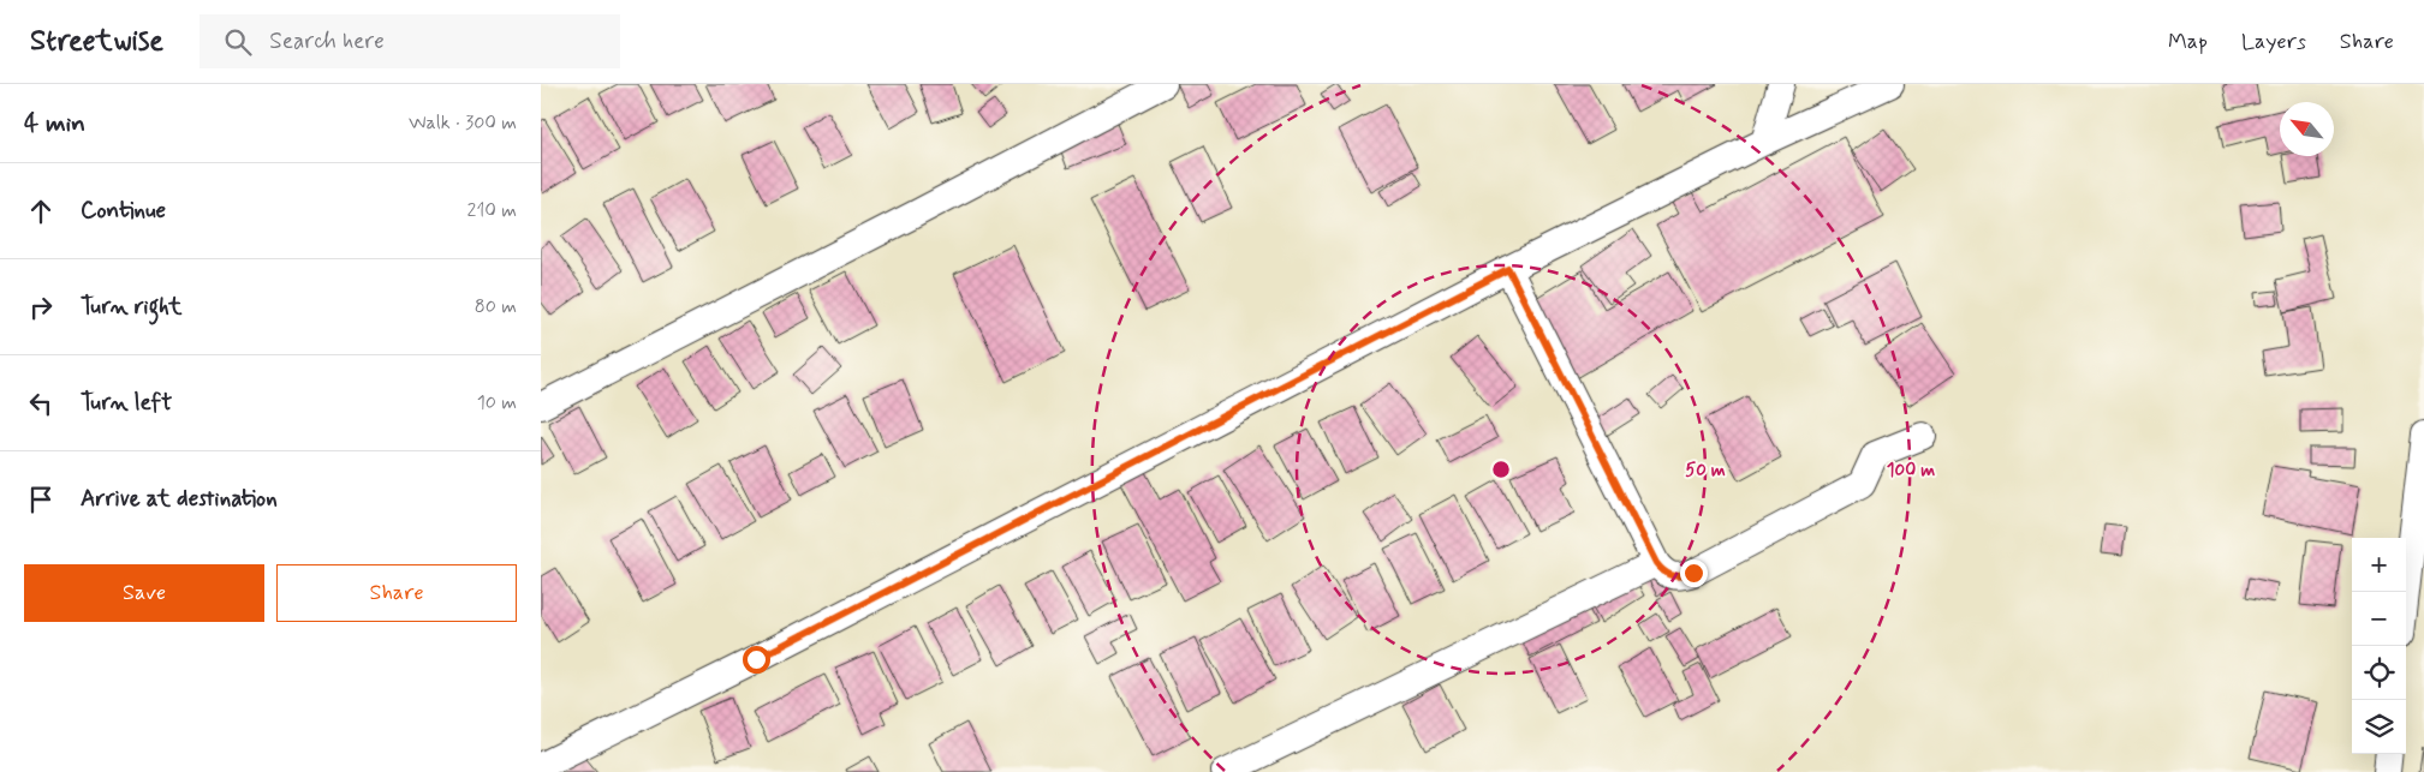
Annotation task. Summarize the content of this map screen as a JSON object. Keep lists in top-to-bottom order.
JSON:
{
  "north": "top left",
  "page": {
    "header": "Streetwise",
    "search": "Search here",
    "nav": ["Map", "Layers", "Share"],
    "heading": ["4 min", "Walk · 300 m"],
    "list": [
      ["Continue", "210 m"],
      ["Turn right", "80 m"],
      ["Turn left", "10 m"],
      "Arrive at destination"
    ],
    "map_buttons": ["+", "−"],
    "buttons": ["Save", "Share"]
  },
  "rings": ["50 m", "100 m"]
}
